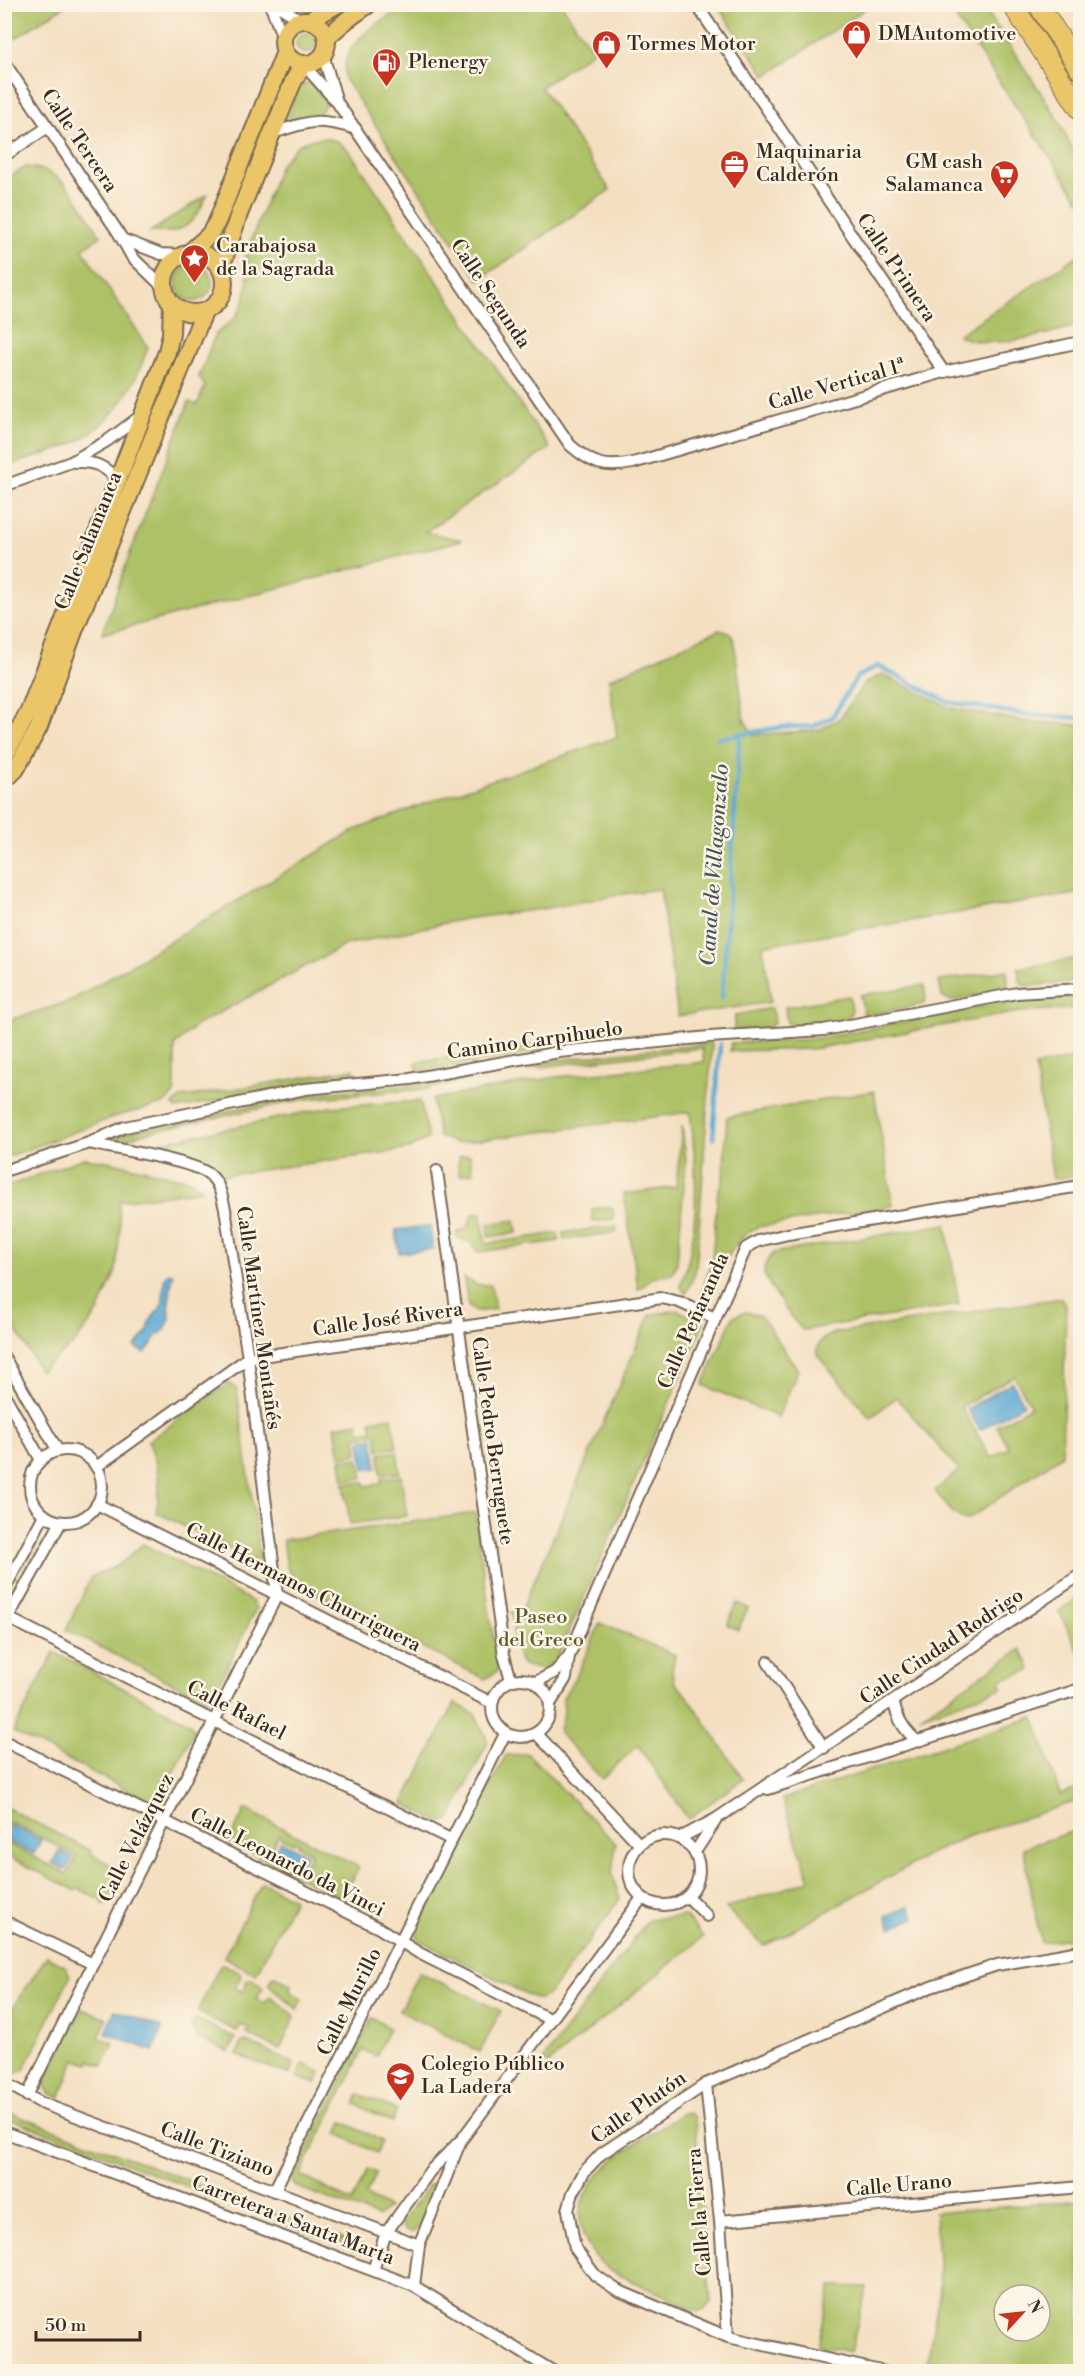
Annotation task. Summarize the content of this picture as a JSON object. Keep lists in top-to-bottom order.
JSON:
{
  "streets": {
    "main road": ["Calle Salamanca"],
    "street": [
      "Calle Tercera",
      "Calle Primera",
      "Calle Segunda",
      "Calle Vertical 1ª",
      "Camino Carpihuelo",
      "Calle Martínez Montañés",
      "Calle José Rivera",
      "Calle Peñaranda",
      "Calle Pedro Berruguete",
      "Calle Hermanos Churriguera",
      "Calle Ciudad Rodrigo",
      "Calle Rafael",
      "Calle Velázquez",
      "Calle Leonardo da Vinci",
      "Calle Murillo",
      "Calle Plutón",
      "Calle Tiziano",
      "Calle Urano",
      "Calle la Tierra",
      "Carretera a Santa Marta"
    ]
  },
  "crossings": [
    ["Calle Tercera", "Calle Salamanca"],
    ["Calle Primera", "Calle Vertical 1ª"],
    ["Calle Segunda", "Calle Vertical 1ª"],
    ["Camino Carpihuelo", "Calle Martínez Montañés"],
    ["Calle Martínez Montañés", "Calle José Rivera"],
    ["Calle Martínez Montañés", "Calle Hermanos Churriguera"],
    ["Calle Martínez Montañés", "Calle Velázquez"],
    ["Calle José Rivera", "Calle Peñaranda"],
    ["Calle José Rivera", "Calle Pedro Berruguete"],
    ["Calle José Rivera", "Calle Hermanos Churriguera"],
    ["Calle Peñaranda", "Calle Pedro Berruguete"],
    ["Calle Peñaranda", "Calle Hermanos Churriguera"],
    ["Calle Peñaranda", "Calle Murillo"],
    ["Calle Pedro Berruguete", "Calle Hermanos Churriguera"],
    ["Calle Pedro Berruguete", "Calle Murillo"],
    ["Calle Hermanos Churriguera", "Calle Velázquez"],
    ["Calle Hermanos Churriguera", "Calle Murillo"],
    ["Calle Rafael", "Calle Velázquez"],
    ["Calle Rafael", "Calle Murillo"],
    ["Calle Velázquez", "Calle Leonardo da Vinci"],
    ["Calle Velázquez", "Calle Tiziano"],
    ["Calle Leonardo da Vinci", "Calle Murillo"],
    ["Calle Murillo", "Calle Tiziano"],
    ["Calle Plutón", "Calle la Tierra"],
    ["Calle Urano", "Calle la Tierra"]
  ],
  "water": ["Canal de Villagonzalo"],
  "parks": ["Paseo del Greco"],
  "places": {
    "shop": ["DMAutomotive", "Tormes Motor"],
    "fuel station": ["Plenergy"],
    "office": ["Maquinaria Calderón"],
    "supermarket": ["GM cash Salamanca"],
    "place": ["Carabajosa de la Sagrada"],
    "school or university": ["Colegio Público La Ladera"]
  },
  "scale_bar": "50 m",
  "north": "top right"
}
